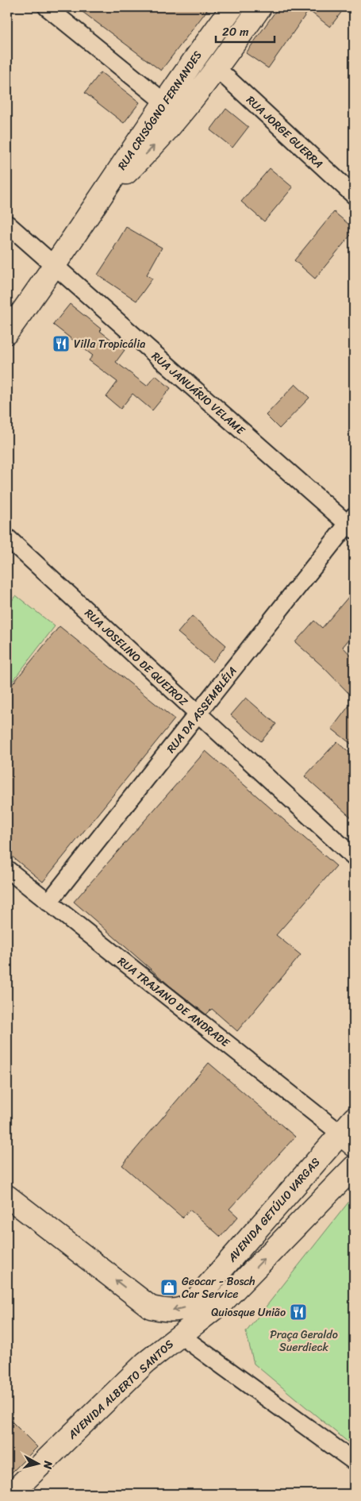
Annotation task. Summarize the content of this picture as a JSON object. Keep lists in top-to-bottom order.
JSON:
{
  "streets": {
    "main road": ["RUA CRISÓGNO FERNANDES", "AVENIDA GETÚLIO VARGAS", "AVENIDA ALBERTO SANTOS"],
    "street": [
      "RUA JORGE GUERRA",
      "RUA JANUÁRIO VELAME",
      "RUA JOSELINO DE QUEIROZ",
      "RUA DA ASSEMBLÉIA",
      "RUA TRAJANO DE ANDRADE"
    ]
  },
  "crossings": [
    ["RUA CRISÓGNO FERNANDES", "RUA JORGE GUERRA"],
    ["RUA CRISÓGNO FERNANDES", "RUA JANUÁRIO VELAME"],
    ["RUA JANUÁRIO VELAME", "RUA DA ASSEMBLÉIA"],
    ["RUA JOSELINO DE QUEIROZ", "RUA DA ASSEMBLÉIA"],
    ["RUA DA ASSEMBLÉIA", "RUA TRAJANO DE ANDRADE"],
    ["RUA TRAJANO DE ANDRADE", "AVENIDA GETÚLIO VARGAS"]
  ],
  "parks": ["Praça Geraldo Suerdieck"],
  "places": {
    "restaurant": ["Villa Tropicália", "Quiosque União"],
    "shop": ["Geocar - Bosch Car Service"]
  },
  "scale_bar": "20 m",
  "north": "right"
}
